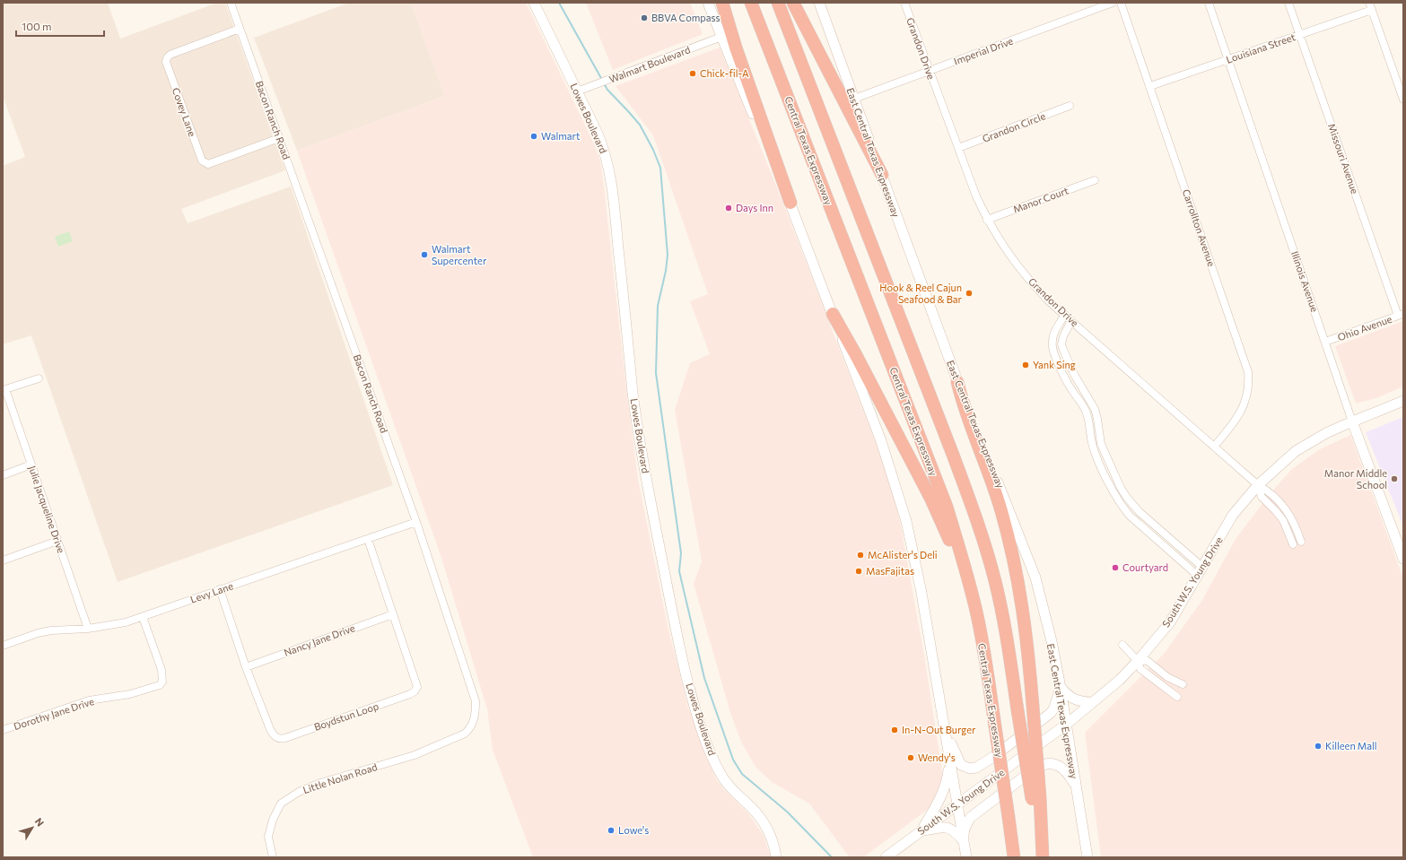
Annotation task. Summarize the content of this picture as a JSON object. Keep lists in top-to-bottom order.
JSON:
{
  "streets": {
    "highway": ["Central Texas Expressway"],
    "main road": [
      "Lowes Boulevard",
      "East Central Texas Expressway",
      "Illinois Avenue",
      "South W.S. Young Drive"
    ],
    "street": [
      "Grandon Drive",
      "Louisiana Street",
      "Imperial Drive",
      "Walmart Boulevard",
      "Covey Lane",
      "Bacon Ranch Road",
      "Grandon Circle",
      "Missouri Avenue",
      "Manor Court",
      "Carrollton Avenue",
      "Ohio Avenue",
      "Julie Jacqueline Drive",
      "Levy Lane",
      "Nancy Jane Drive",
      "Dorothy Jane Drive",
      "Boydstun Loop",
      "Little Nolan Road"
    ]
  },
  "crossings": [
    ["Grandon Drive", "Imperial Drive"],
    ["Grandon Drive", "Grandon Circle"],
    ["Grandon Drive", "Manor Court"],
    ["Grandon Drive", "Carrollton Avenue"],
    ["Grandon Drive", "South W.S. Young Drive"],
    ["Louisiana Street", "Missouri Avenue"],
    ["Louisiana Street", "Carrollton Avenue"],
    ["Louisiana Street", "Illinois Avenue"],
    ["Imperial Drive", "East Central Texas Expressway"],
    ["Walmart Boulevard", "Lowes Boulevard"],
    ["Covey Lane", "Bacon Ranch Road"],
    ["Bacon Ranch Road", "Levy Lane"],
    ["Bacon Ranch Road", "Little Nolan Road"],
    ["East Central Texas Expressway", "South W.S. Young Drive"],
    ["Missouri Avenue", "Ohio Avenue"],
    ["Illinois Avenue", "Ohio Avenue"],
    ["Illinois Avenue", "South W.S. Young Drive"],
    ["Julie Jacqueline Drive", "Levy Lane"],
    ["Levy Lane", "Dorothy Jane Drive"],
    ["Levy Lane", "Boydstun Loop"],
    ["Nancy Jane Drive", "Boydstun Loop"]
  ],
  "places": [
    "BBVA Compass",
    "Chick-fil-A",
    "Walmart",
    "Days Inn",
    "Walmart Supercenter",
    "Hook & Reel Cajun Seafood & Bar",
    "Yank Sing",
    "Manor Middle School",
    "McAlister's Deli",
    "Courtyard",
    "MasFajitas",
    "In-N-Out Burger",
    "Killeen Mall",
    "Wendy's",
    "Lowe's"
  ],
  "scale_bar": "100 m",
  "north": "top right"
}
